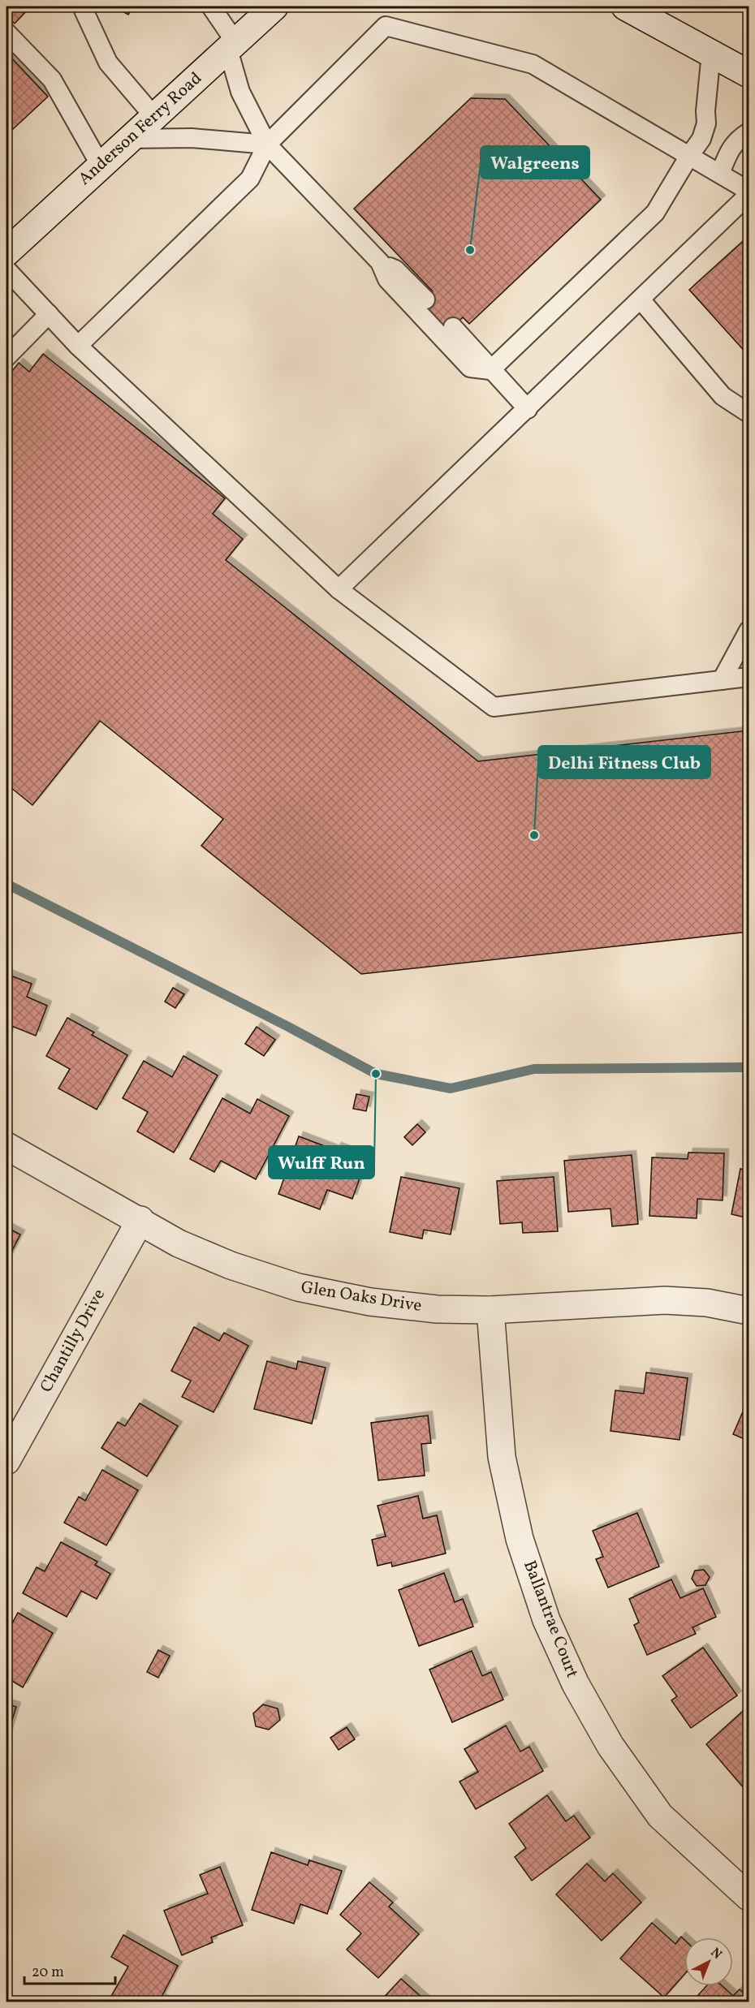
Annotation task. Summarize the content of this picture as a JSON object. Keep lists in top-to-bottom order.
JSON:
{
  "streets": {
    "street": [
      "Anderson Ferry Road",
      "Glen Oaks Drive",
      "Chantilly Drive",
      "Ballantrae Court"
    ]
  },
  "crossings": [
    ["Glen Oaks Drive", "Chantilly Drive"],
    ["Glen Oaks Drive", "Ballantrae Court"]
  ],
  "places": ["Walgreens", "Delhi Fitness Club", "Wulff Run"],
  "scale_bar": "20 m",
  "north": "top right"
}
